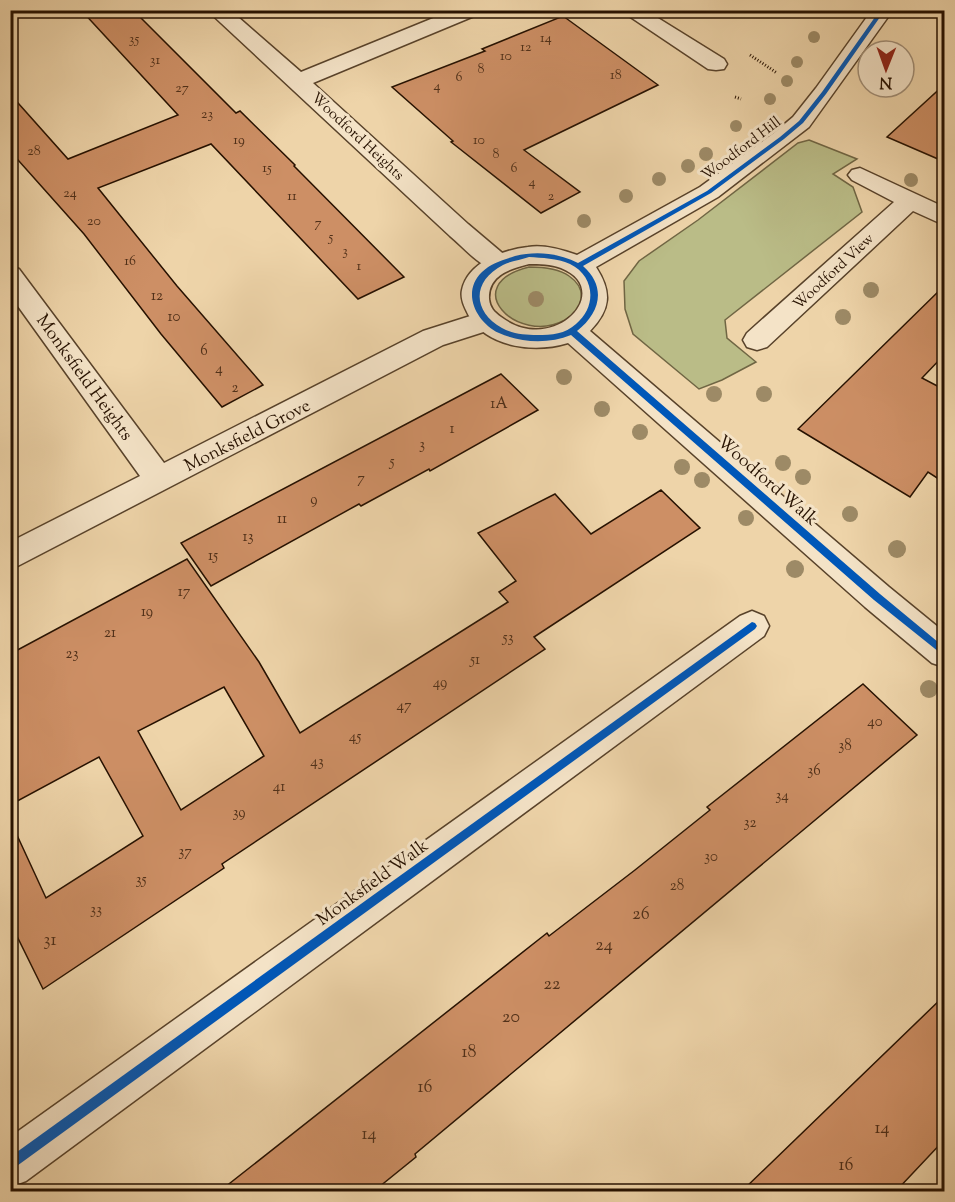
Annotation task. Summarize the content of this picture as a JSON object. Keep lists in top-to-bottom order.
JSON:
{
  "streets": {
    "street": [
      "Woodford Heights",
      "Woodford Hill",
      "Woodford View",
      "Monksfield Heights",
      "Monksfield Grove",
      "Woodford Walk",
      "Monksfield Walk"
    ]
  },
  "crossings": [
    ["Woodford Heights", "Woodford Hill"],
    ["Woodford Heights", "Monksfield Grove"],
    ["Woodford Heights", "Woodford Walk"],
    ["Woodford Hill", "Monksfield Grove"],
    ["Woodford Hill", "Woodford Walk"],
    ["Monksfield Heights", "Monksfield Grove"],
    ["Monksfield Grove", "Woodford Walk"]
  ],
  "house_numbers": [
    "14",
    "35",
    "12",
    "10",
    "31",
    "8",
    "18",
    "6",
    "4",
    "27",
    "23",
    "19",
    "10",
    "28",
    "8",
    "15",
    "6",
    "4",
    "24",
    "11",
    "2",
    "20",
    "7",
    "5",
    "3",
    "16",
    "1",
    "12",
    "10",
    "6",
    "4",
    "2",
    "1A",
    "1",
    "3",
    "5",
    "7",
    "9",
    "11",
    "13",
    "15",
    "17",
    "19",
    "21",
    "53",
    "23",
    "51",
    "49",
    "47",
    "40",
    "45",
    "38",
    "43",
    "36",
    "41",
    "34",
    "39",
    "32",
    "37",
    "30",
    "35",
    "28",
    "33",
    "26",
    "31",
    "24",
    "22",
    "20",
    "18",
    "16",
    "14",
    "14",
    "16"
  ],
  "north": "bottom"
}
